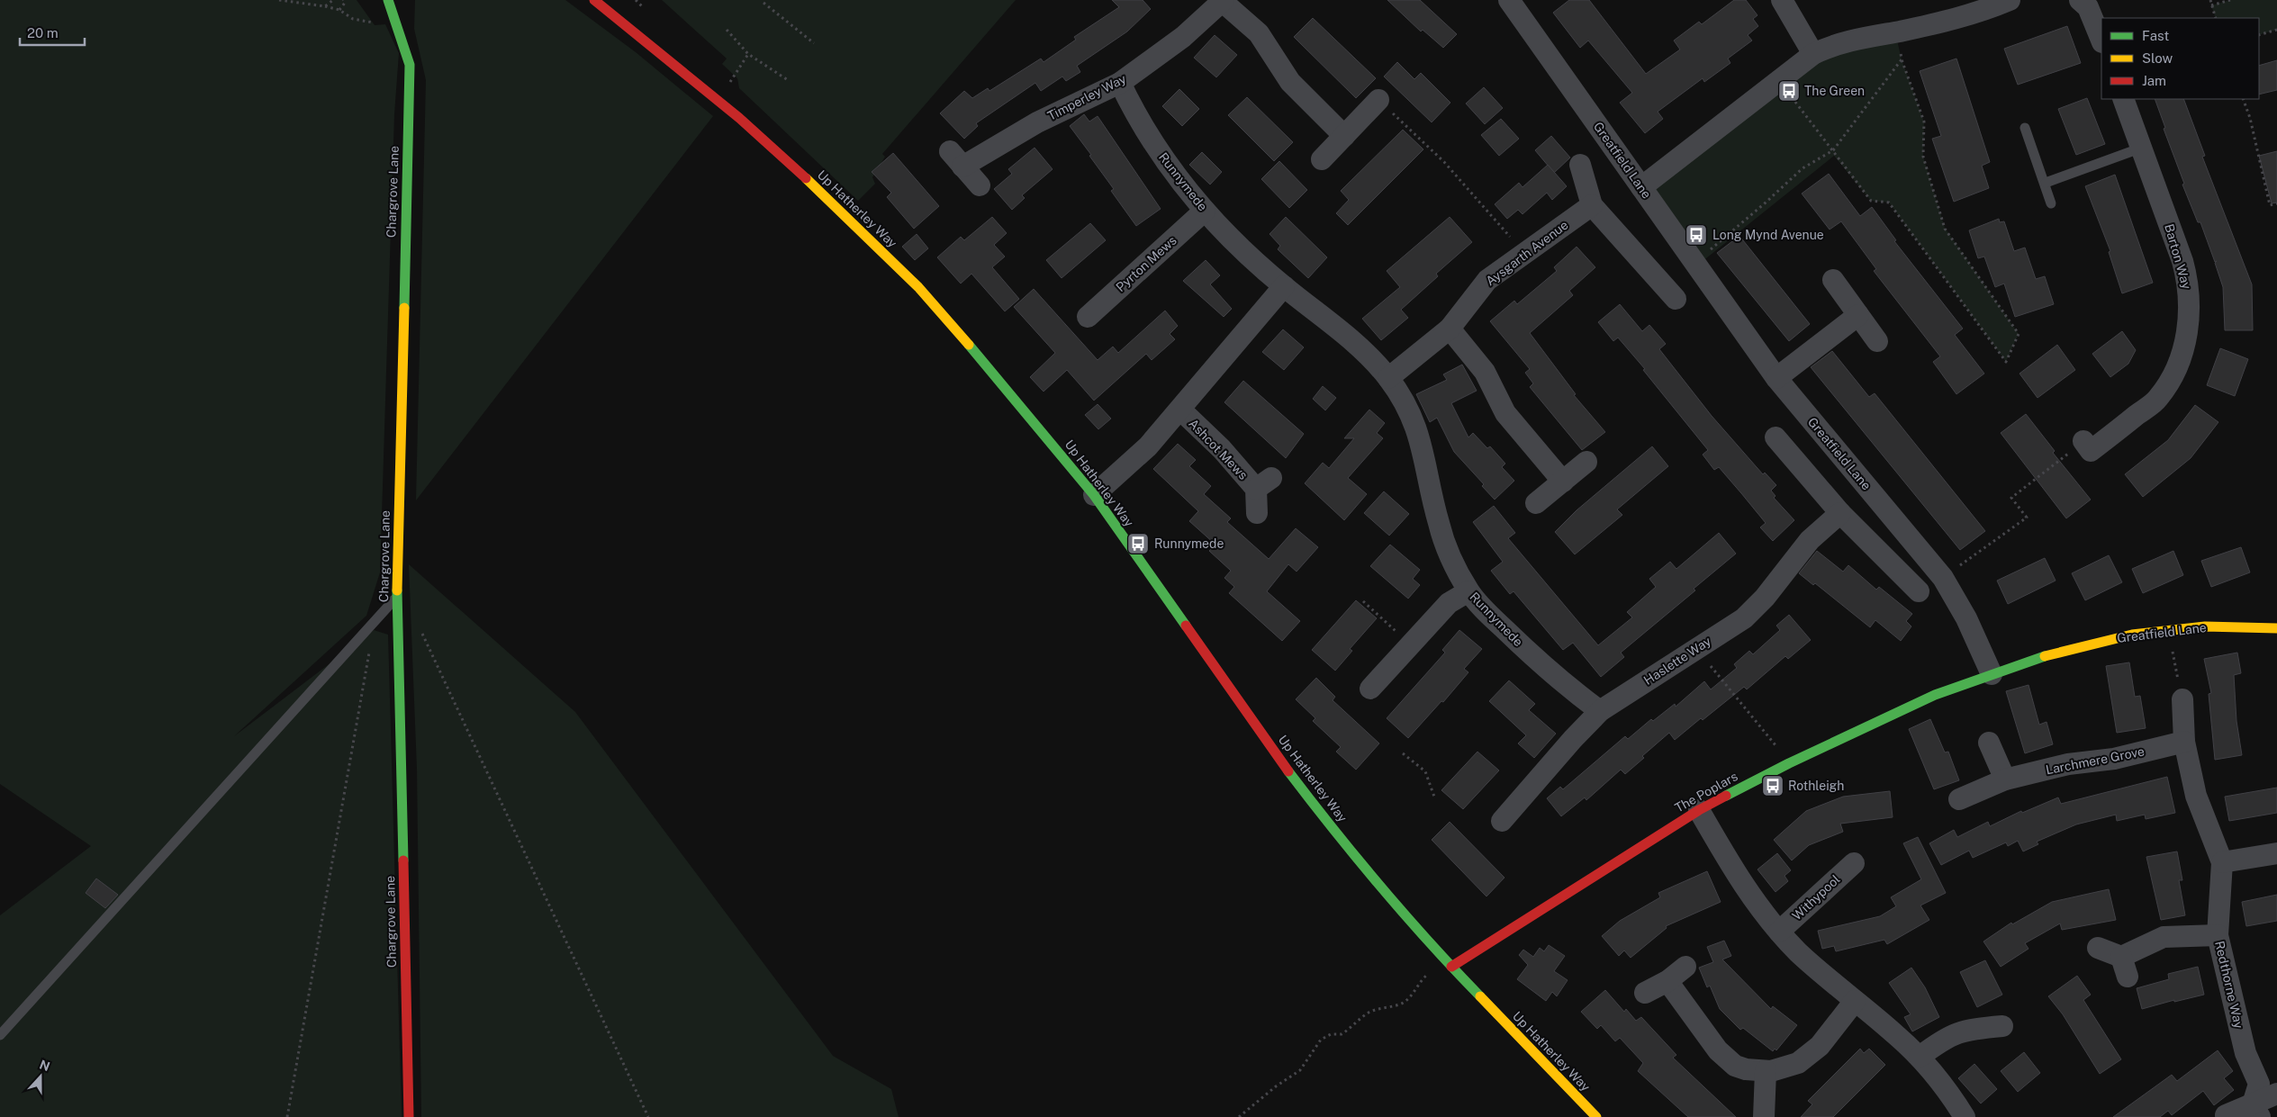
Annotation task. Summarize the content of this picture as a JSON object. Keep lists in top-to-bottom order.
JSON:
{
  "streets": {
    "street": [
      "Timperley Way",
      "Greatfield Lane",
      "Runnymede",
      "Chargrove Lane",
      "Up Hatherley Way",
      "Aysgarth Avenue",
      "Barton Way",
      "Pyrton Mews",
      "Ashcot Mews",
      "Haslette Way",
      "Larchmere Grove",
      "The Poplars",
      "Withypool",
      "Redthorne Way"
    ]
  },
  "crossings": [
    ["Timperley Way", "Runnymede"],
    ["Greatfield Lane", "The Poplars"],
    ["Runnymede", "Aysgarth Avenue"],
    ["Runnymede", "Pyrton Mews"],
    ["Runnymede", "Haslette Way"],
    ["Up Hatherley Way", "The Poplars"],
    ["Larchmere Grove", "Redthorne Way"]
  ],
  "places": {
    "bus stop": [
      "The Green",
      "Long Mynd Avenue",
      "Runnymede",
      "Rothleigh"
    ]
  },
  "legend": ["Fast", "Slow", "Jam"],
  "scale_bar": "20 m",
  "north": "top"
}
